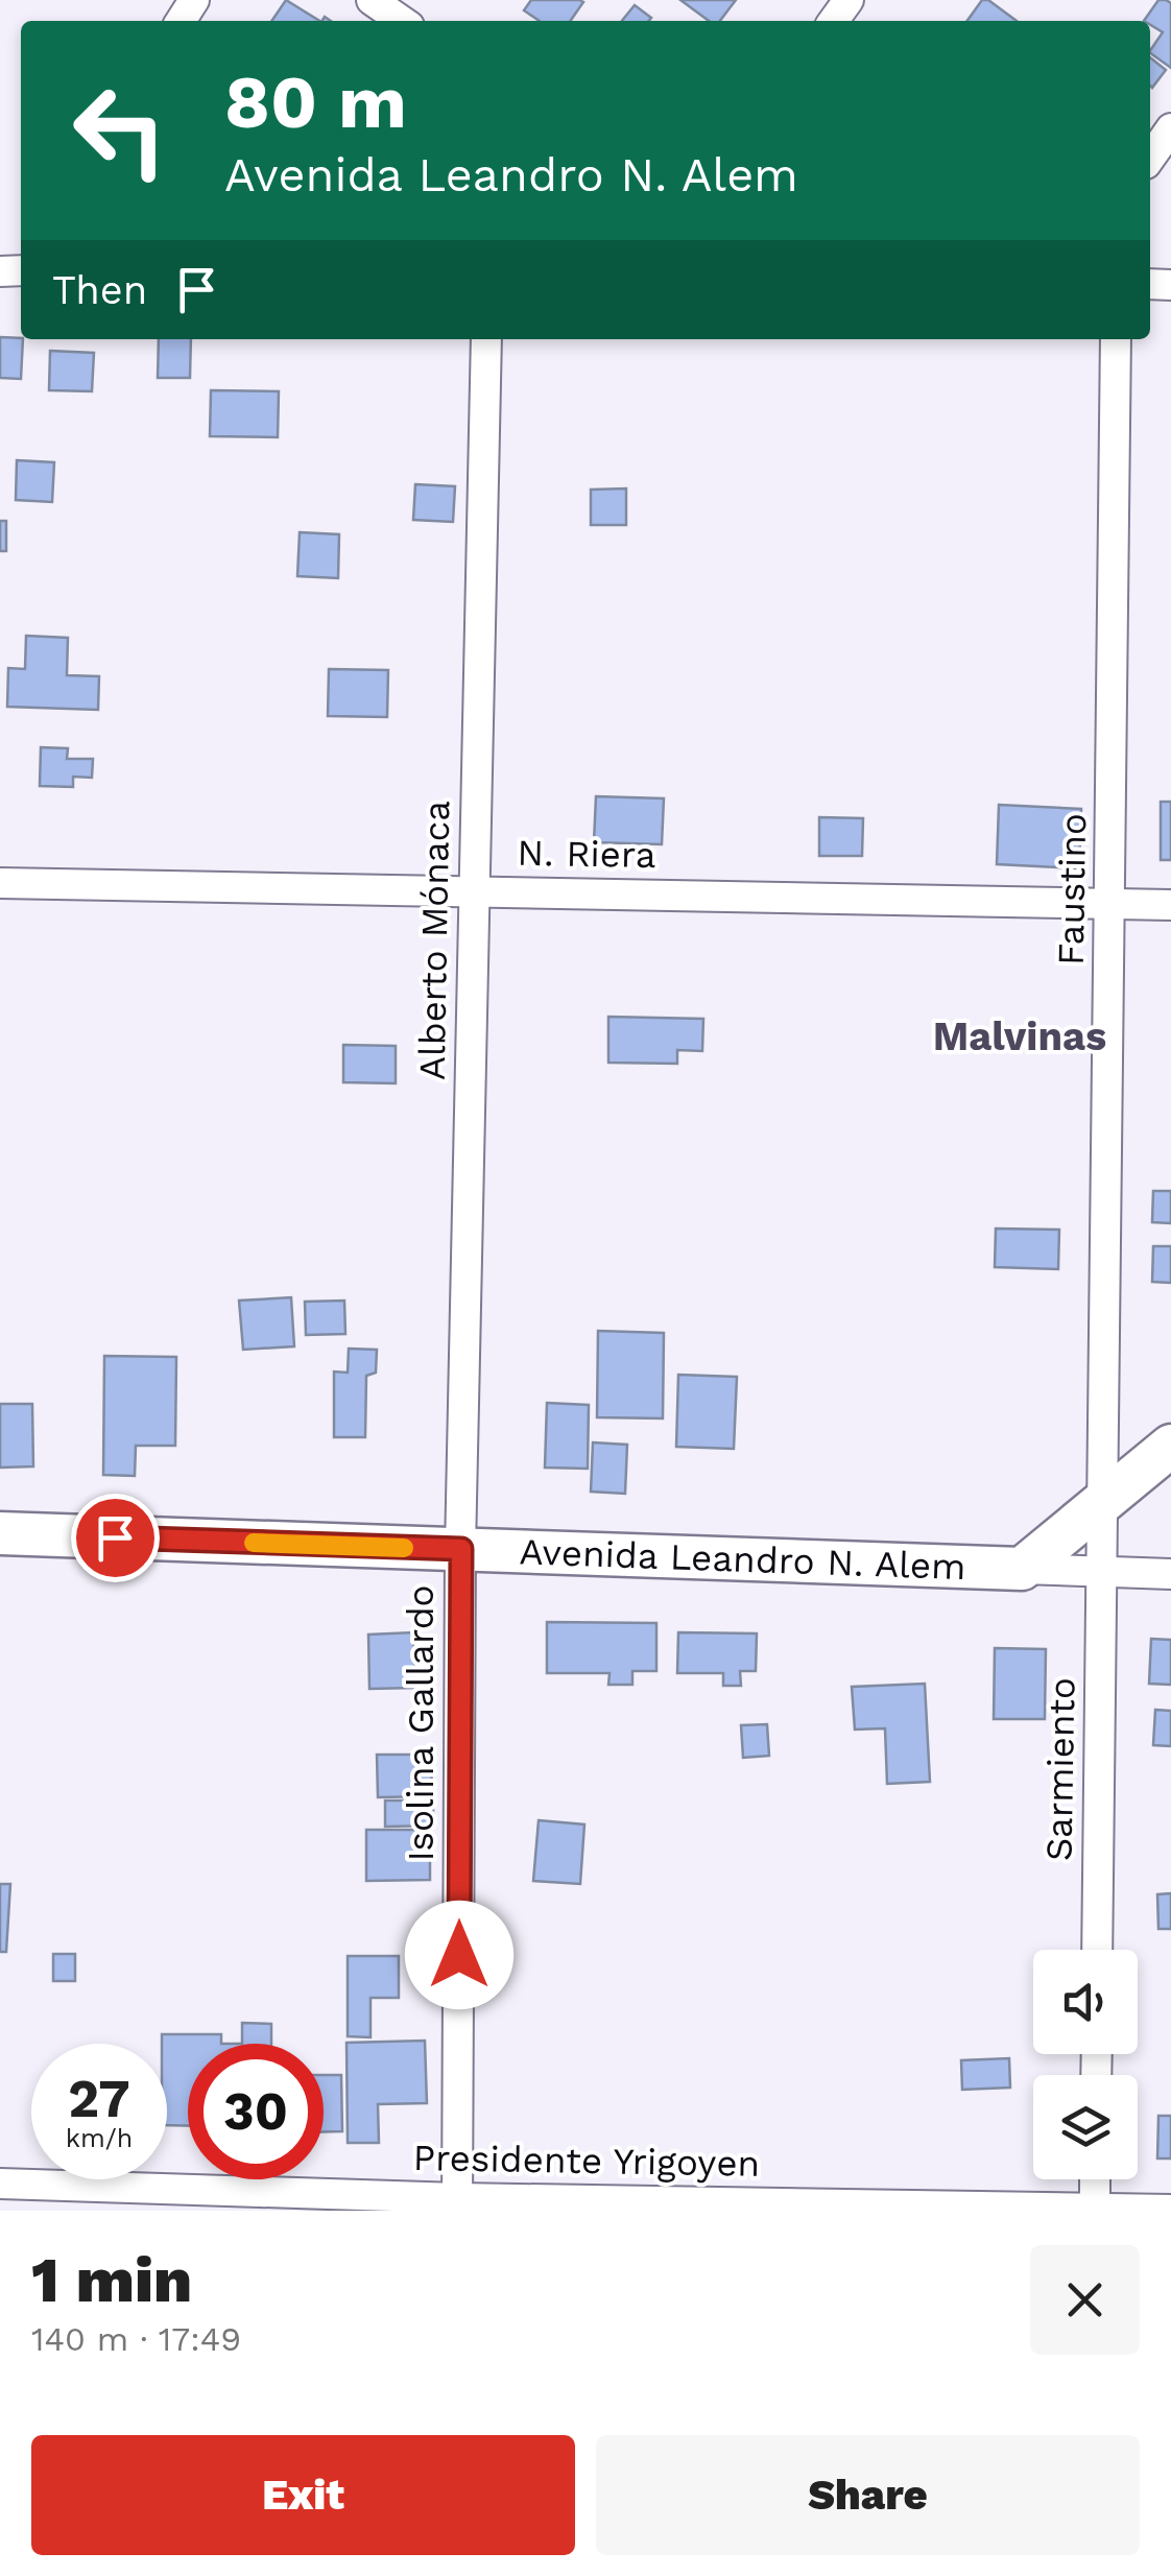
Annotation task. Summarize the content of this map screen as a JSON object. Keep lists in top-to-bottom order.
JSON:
{
  "streets": {
    "main road": ["Avenida Leandro N. Alem"],
    "street": [
      "N. Riera",
      "Faustino",
      "Alberto Mónaca",
      "Isolina Gallardo",
      "Sarmiento",
      "Presidente Yrigoyen"
    ]
  },
  "crossings": [
    ["N. Riera", "Faustino"],
    ["N. Riera", "Alberto Mónaca"],
    ["Faustino", "Avenida Leandro N. Alem"],
    ["Faustino", "Sarmiento"],
    ["Alberto Mónaca", "Avenida Leandro N. Alem"],
    ["Alberto Mónaca", "Isolina Gallardo"],
    ["Avenida Leandro N. Alem", "Isolina Gallardo"],
    ["Avenida Leandro N. Alem", "Sarmiento"],
    ["Isolina Gallardo", "Presidente Yrigoyen"]
  ],
  "districts": ["Malvinas"],
  "page": {
    "turn": ["80 m", "Avenida Leandro N. Alem"],
    "then": "Then",
    "speed": "27 km/h",
    "limit": "30",
    "heading": ["1 min", "140 m · 17:49"],
    "buttons": ["Exit", "Share"]
  }
}
